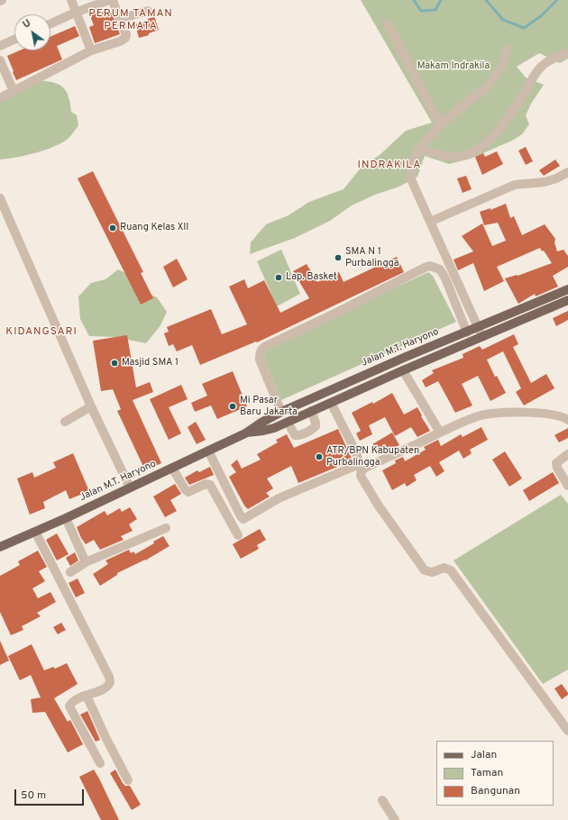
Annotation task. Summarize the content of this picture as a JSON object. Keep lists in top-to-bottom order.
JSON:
{
  "streets": {
    "main road": ["Jalan M.T. Haryono"]
  },
  "districts": ["PERUM TAMAN PERMATA", "INDRAKILA", "KIDANGSARI"],
  "parks": ["Makam Indrakila"],
  "places": [
    "Ruang Kelas XII",
    "SMA N 1 Purbalingga",
    "Lap. Basket",
    "Masjid SMA 1",
    "Mi Pasar Baru Jakarta",
    "ATR/BPN Kabupaten Purbalingga"
  ],
  "legend": ["Jalan", "Taman", "Bangunan"],
  "scale_bar": "50 m",
  "north": "top left"
}
